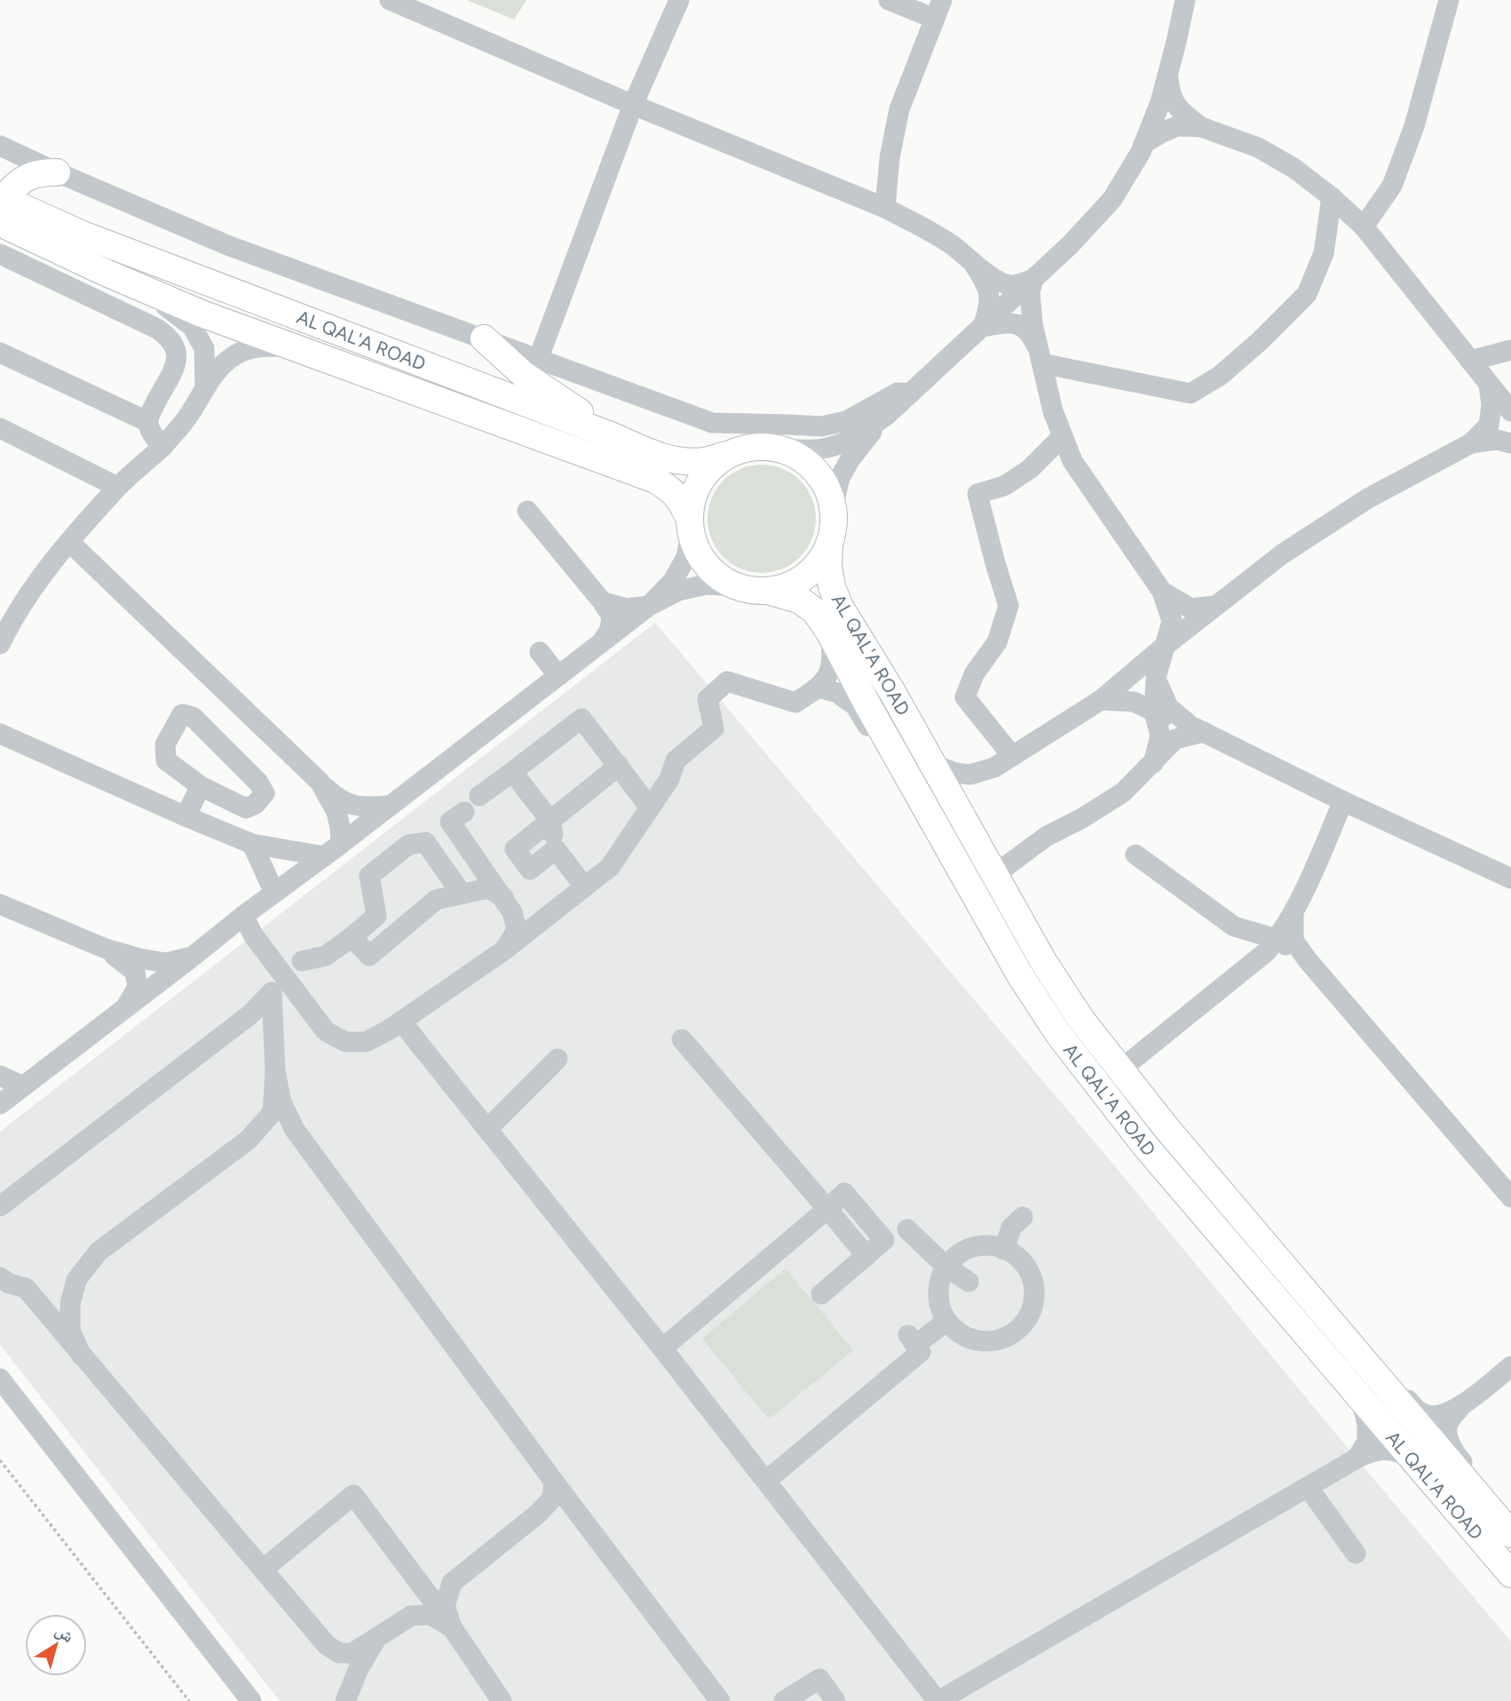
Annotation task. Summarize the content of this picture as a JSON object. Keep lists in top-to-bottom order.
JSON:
{
  "streets": {
    "main road": ["AL QAL'A ROAD"]
  },
  "north": "top right"
}
